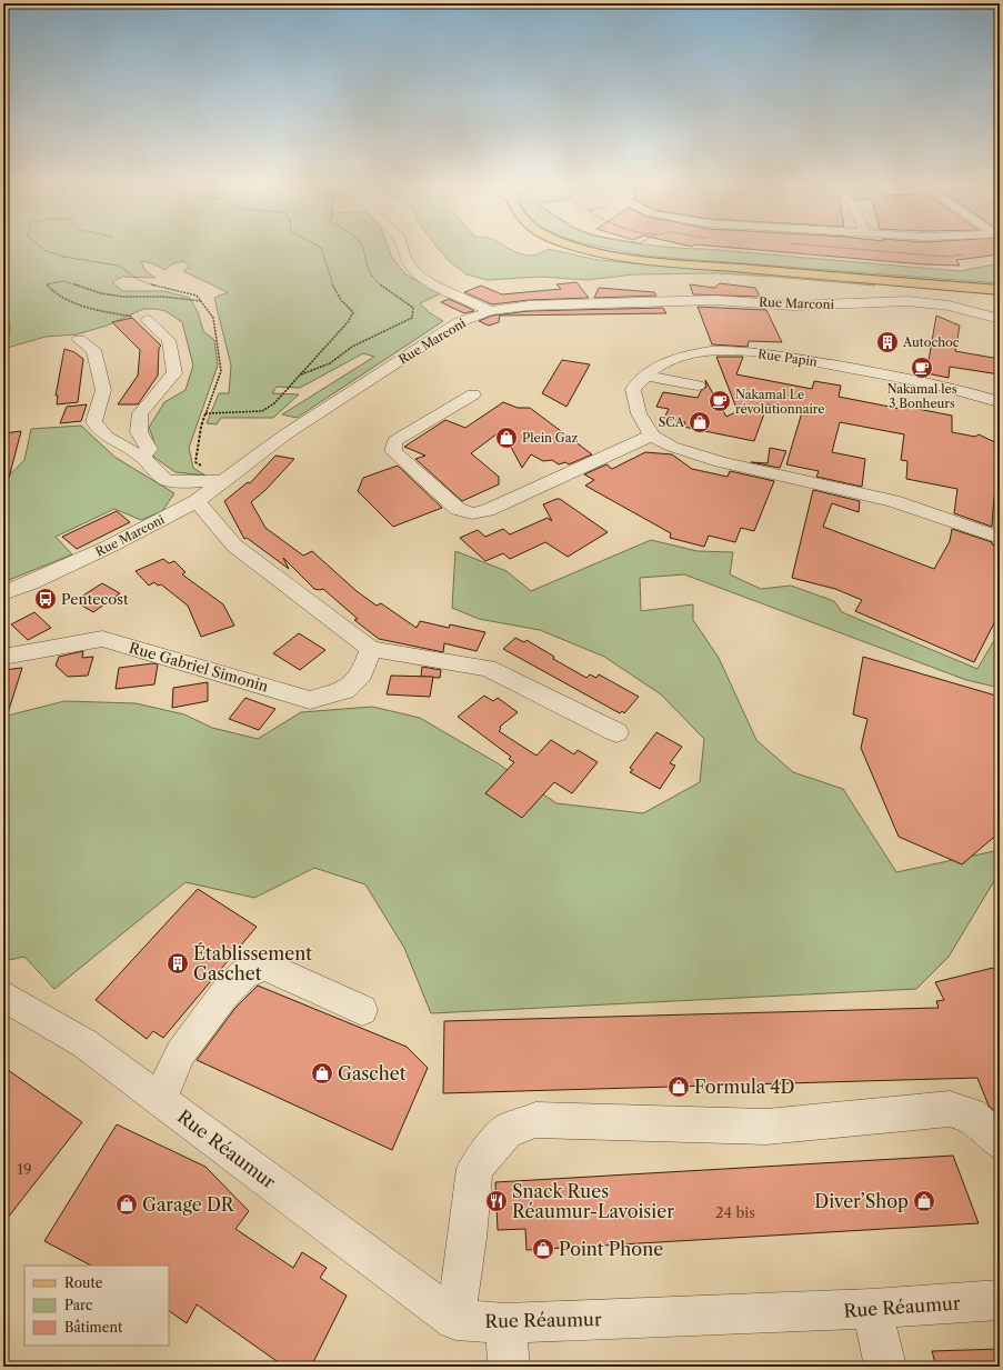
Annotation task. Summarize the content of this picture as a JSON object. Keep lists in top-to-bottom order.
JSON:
{
  "streets": {
    "street": [
      "Rue Marconi",
      "Rue Papin",
      "Rue Gabriel Simonin",
      "Rue Réaumur"
    ]
  },
  "places": {
    "building": ["Autochoc", "Établissement Gaschet"],
    "cafe": ["Nakamal les 3 Bonheurs", "Nakamal Le révolutionnaire"],
    "shop": [
      "SCA",
      "Plein Gaz",
      "Gaschet",
      "Formula 4D",
      "Diver’Shop",
      "Garage DR",
      "Point Phone"
    ],
    "bus stop": ["Pentecost"],
    "restaurant": ["Snack Rues Réaumur-Lavoisier"]
  },
  "house_numbers": ["19", "24 bis"],
  "legend": ["Route", "Parc", "Bâtiment"]
}
